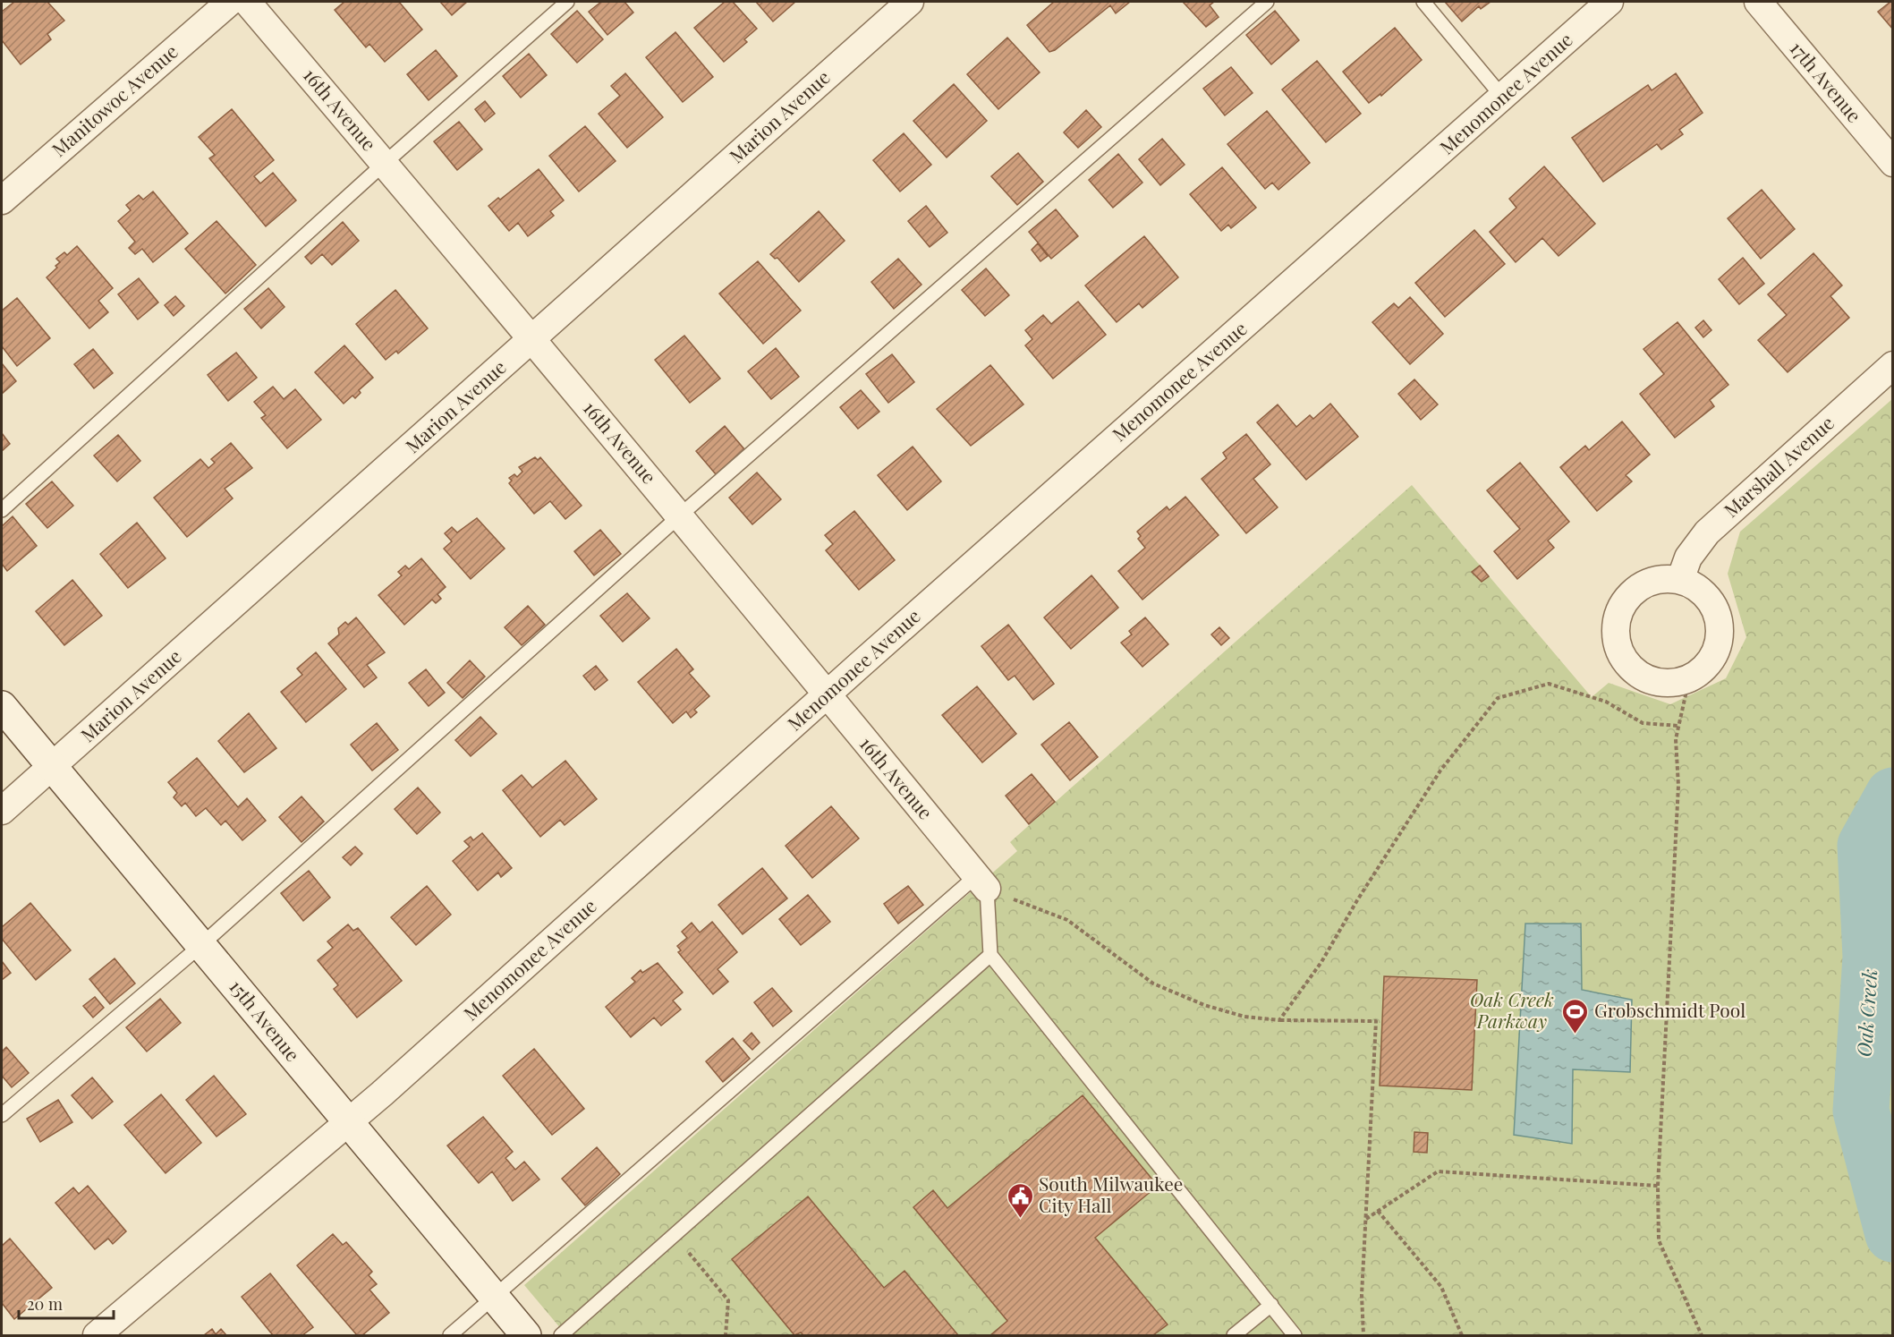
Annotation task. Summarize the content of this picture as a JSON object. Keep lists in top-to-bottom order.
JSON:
{
  "streets": {
    "street": [
      "17th Avenue",
      "Menomonee Avenue",
      "Manitowoc Avenue",
      "16th Avenue",
      "Marion Avenue",
      "Marshall Avenue",
      "15th Avenue"
    ]
  },
  "crossings": [
    ["Menomonee Avenue", "16th Avenue"],
    ["Menomonee Avenue", "15th Avenue"],
    ["16th Avenue", "Marion Avenue"],
    ["Marion Avenue", "15th Avenue"]
  ],
  "water": ["Oak Creek"],
  "parks": ["Oak Creek Parkway"],
  "places": {
    "sports": ["Grobschmidt Pool"],
    "public building": ["South Milwaukee City Hall"]
  },
  "scale_bar": "20 m"
}
